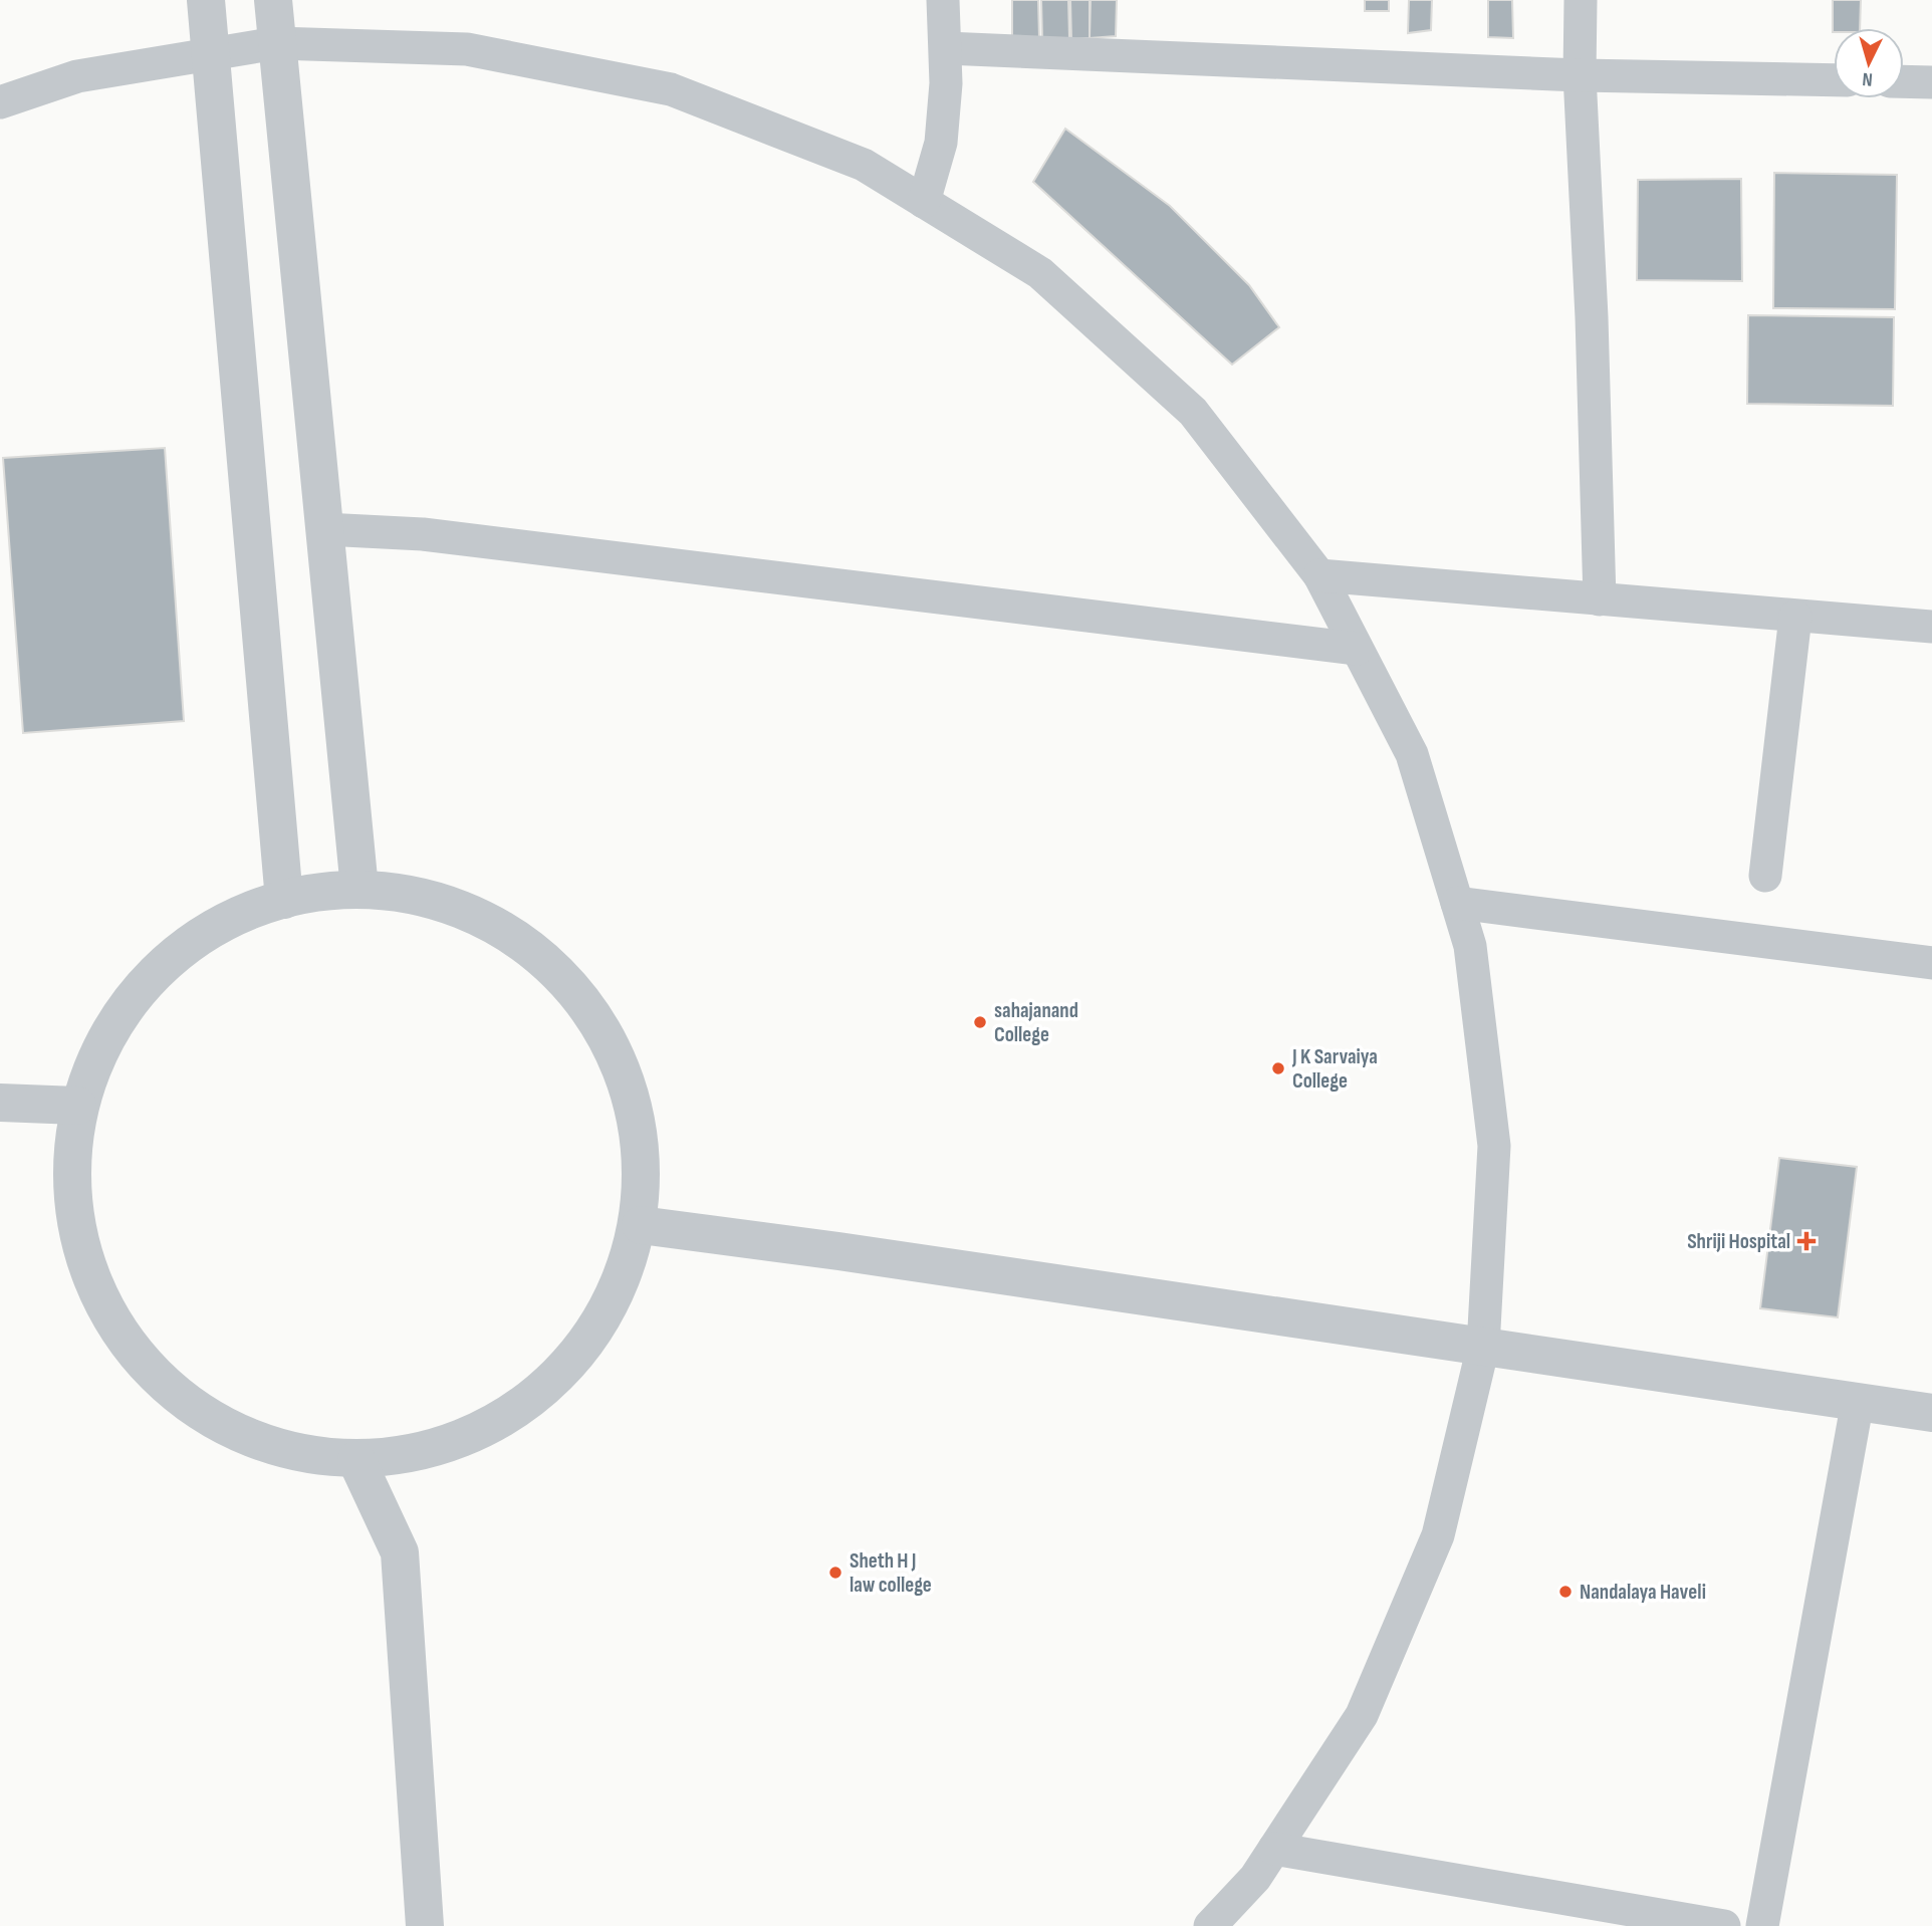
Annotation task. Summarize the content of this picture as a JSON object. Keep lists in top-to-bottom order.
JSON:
{
  "places": {
    "other": [
      "sahajanand College",
      "J K Sarvaiya College",
      "Sheth H J law college",
      "Nandalaya Haveli"
    ],
    "health": ["Shriji Hospital"]
  },
  "north": "bottom"
}
